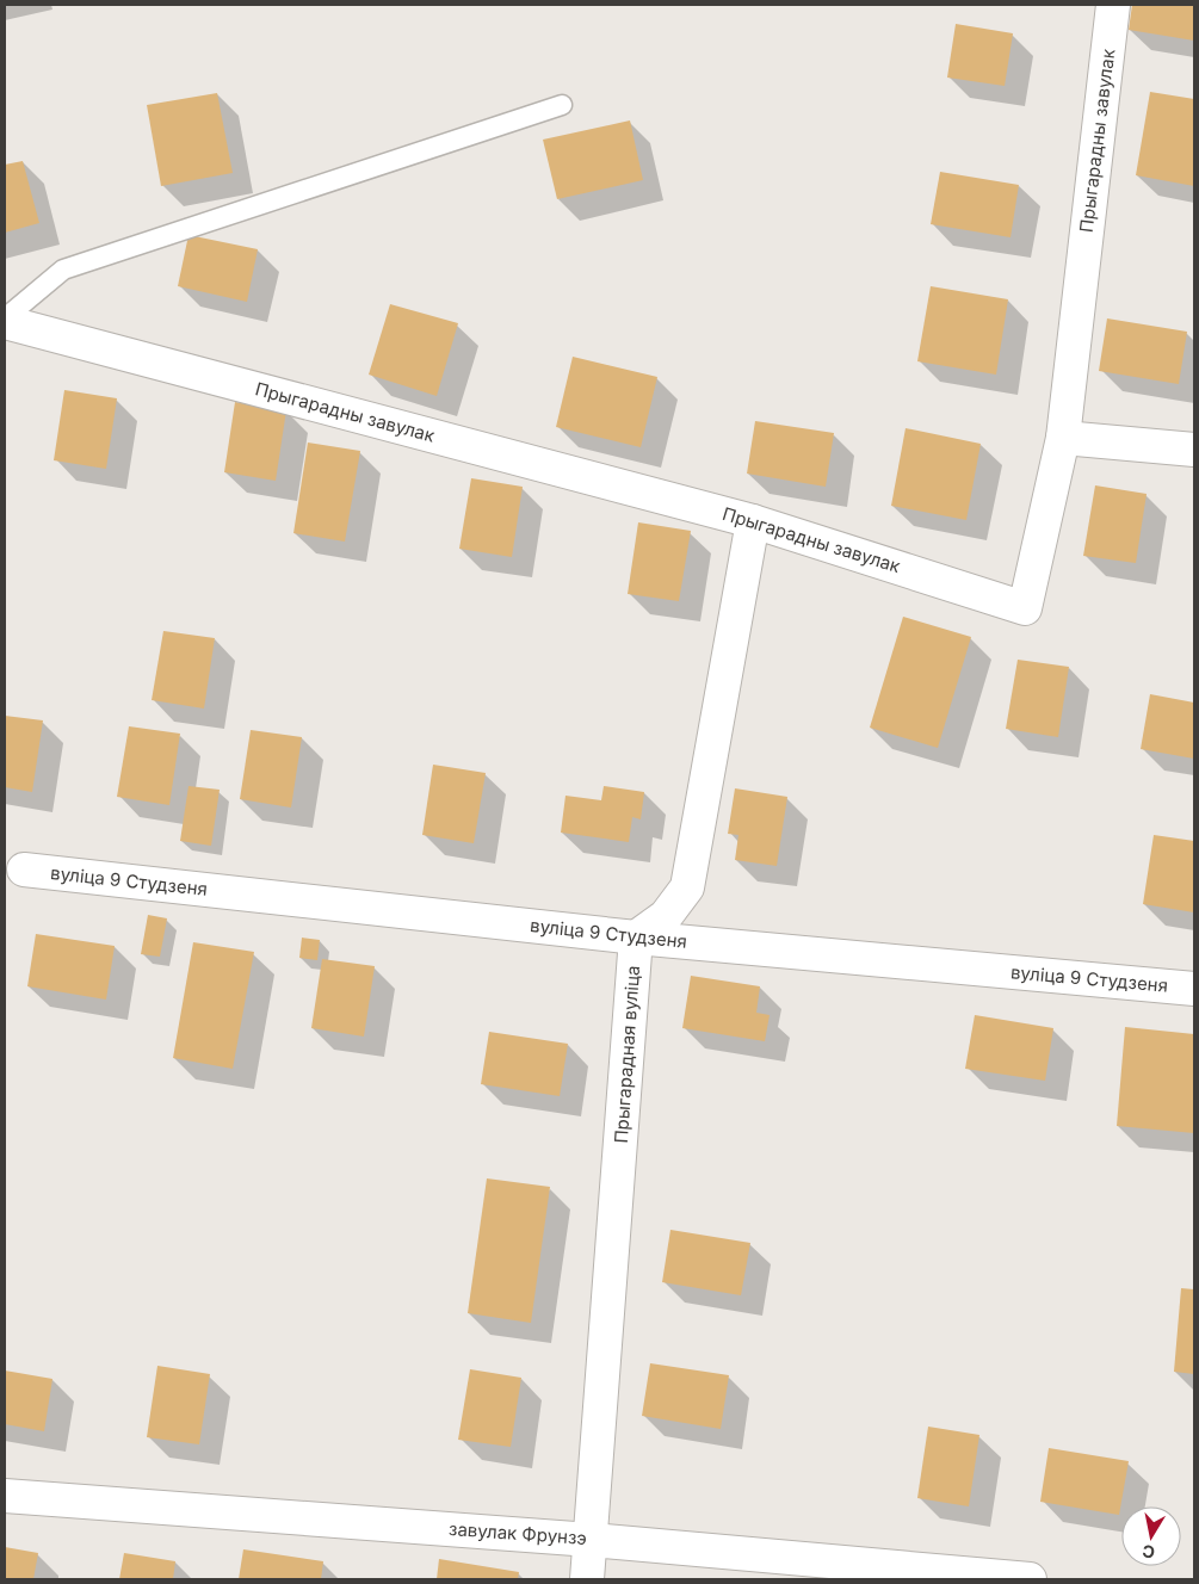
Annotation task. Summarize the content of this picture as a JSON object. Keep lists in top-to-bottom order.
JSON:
{
  "streets": {
    "street": [
      "Прыгарадны завулак",
      "вуліца 9 Студзеня",
      "Прыгарадная вуліца",
      "завулак Фрунзэ"
    ]
  },
  "crossings": [
    ["вуліца 9 Студзеня", "Прыгарадная вуліца"],
    ["Прыгарадная вуліца", "завулак Фрунзэ"]
  ],
  "north": "bottom"
}
